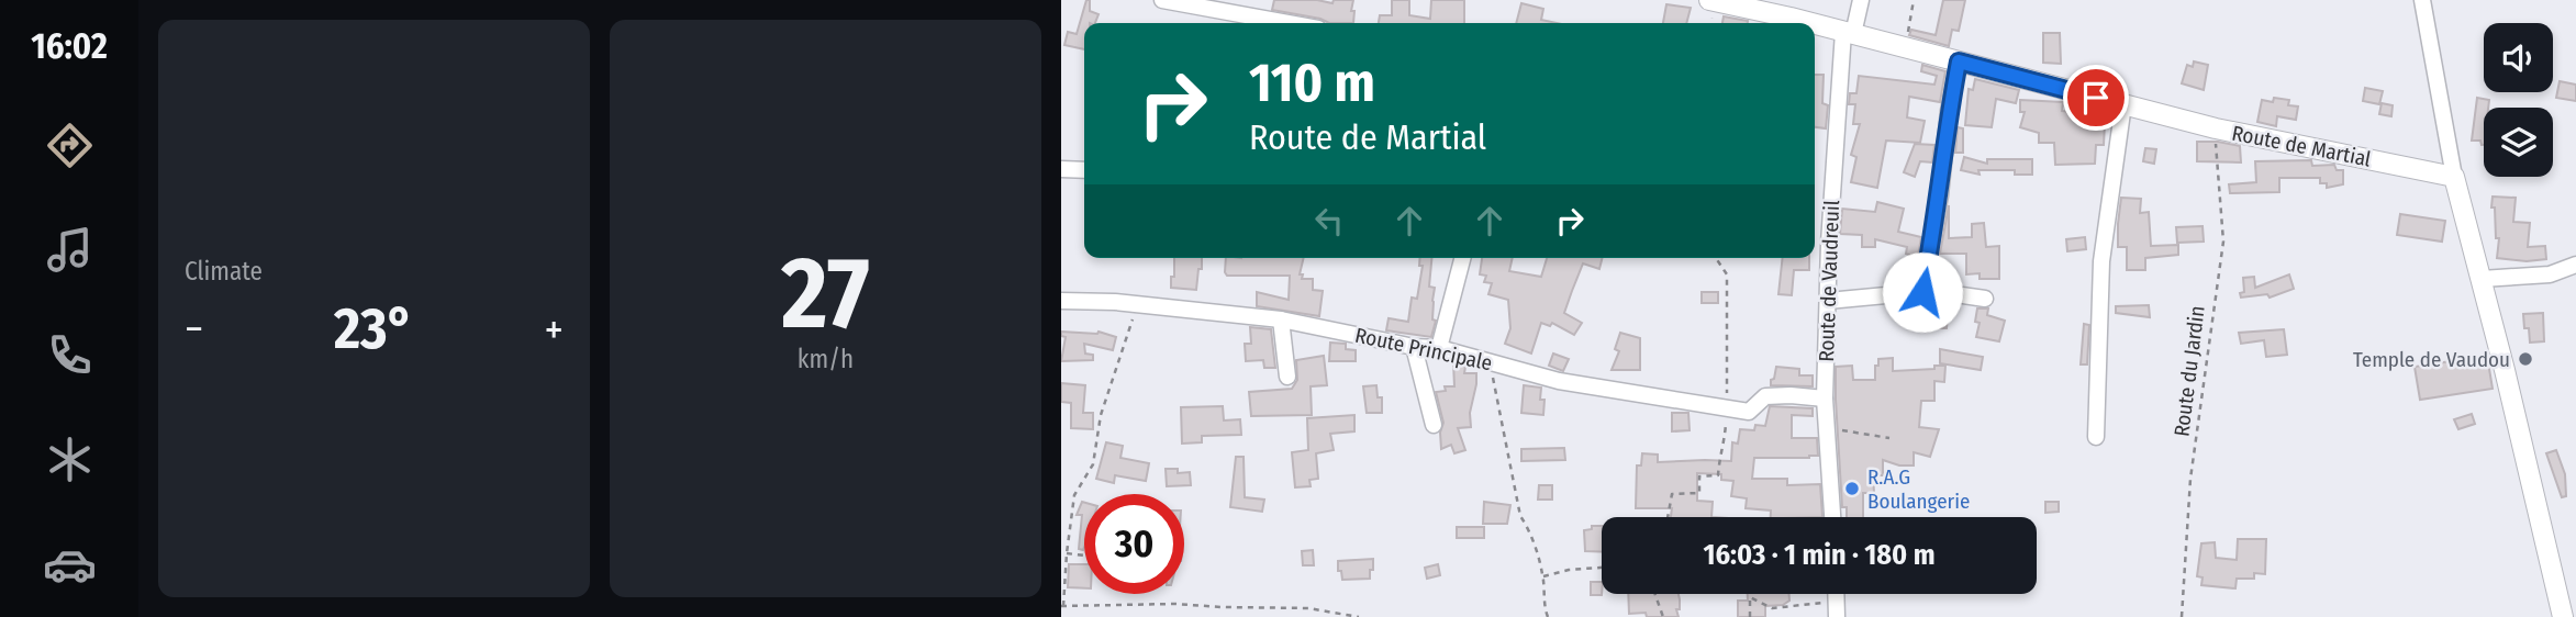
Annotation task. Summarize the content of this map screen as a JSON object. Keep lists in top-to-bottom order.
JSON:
{
  "streets": {
    "street": ["Route de Martial", "Route de Vaudreuil", "Route Principale"],
    "path": ["Route du Jardin"]
  },
  "crossings": [
    ["Route de Martial", "Route de Vaudreuil"],
    ["Route de Martial", "Route du Jardin"],
    ["Route de Vaudreuil", "Route Principale"]
  ],
  "places": ["Temple de Vaudou", "R.A.G Boulangerie"],
  "page": {
    "tabs": "16:02",
    "tile": [
      "Climate",
      ["27", "km/h"]
    ],
    "turn": ["110 m", "Route de Martial"],
    "heat": ["−", "23°", "+"],
    "limit": "30",
    "trip": "16:03 · 1 min · 180 m"
  }
}
